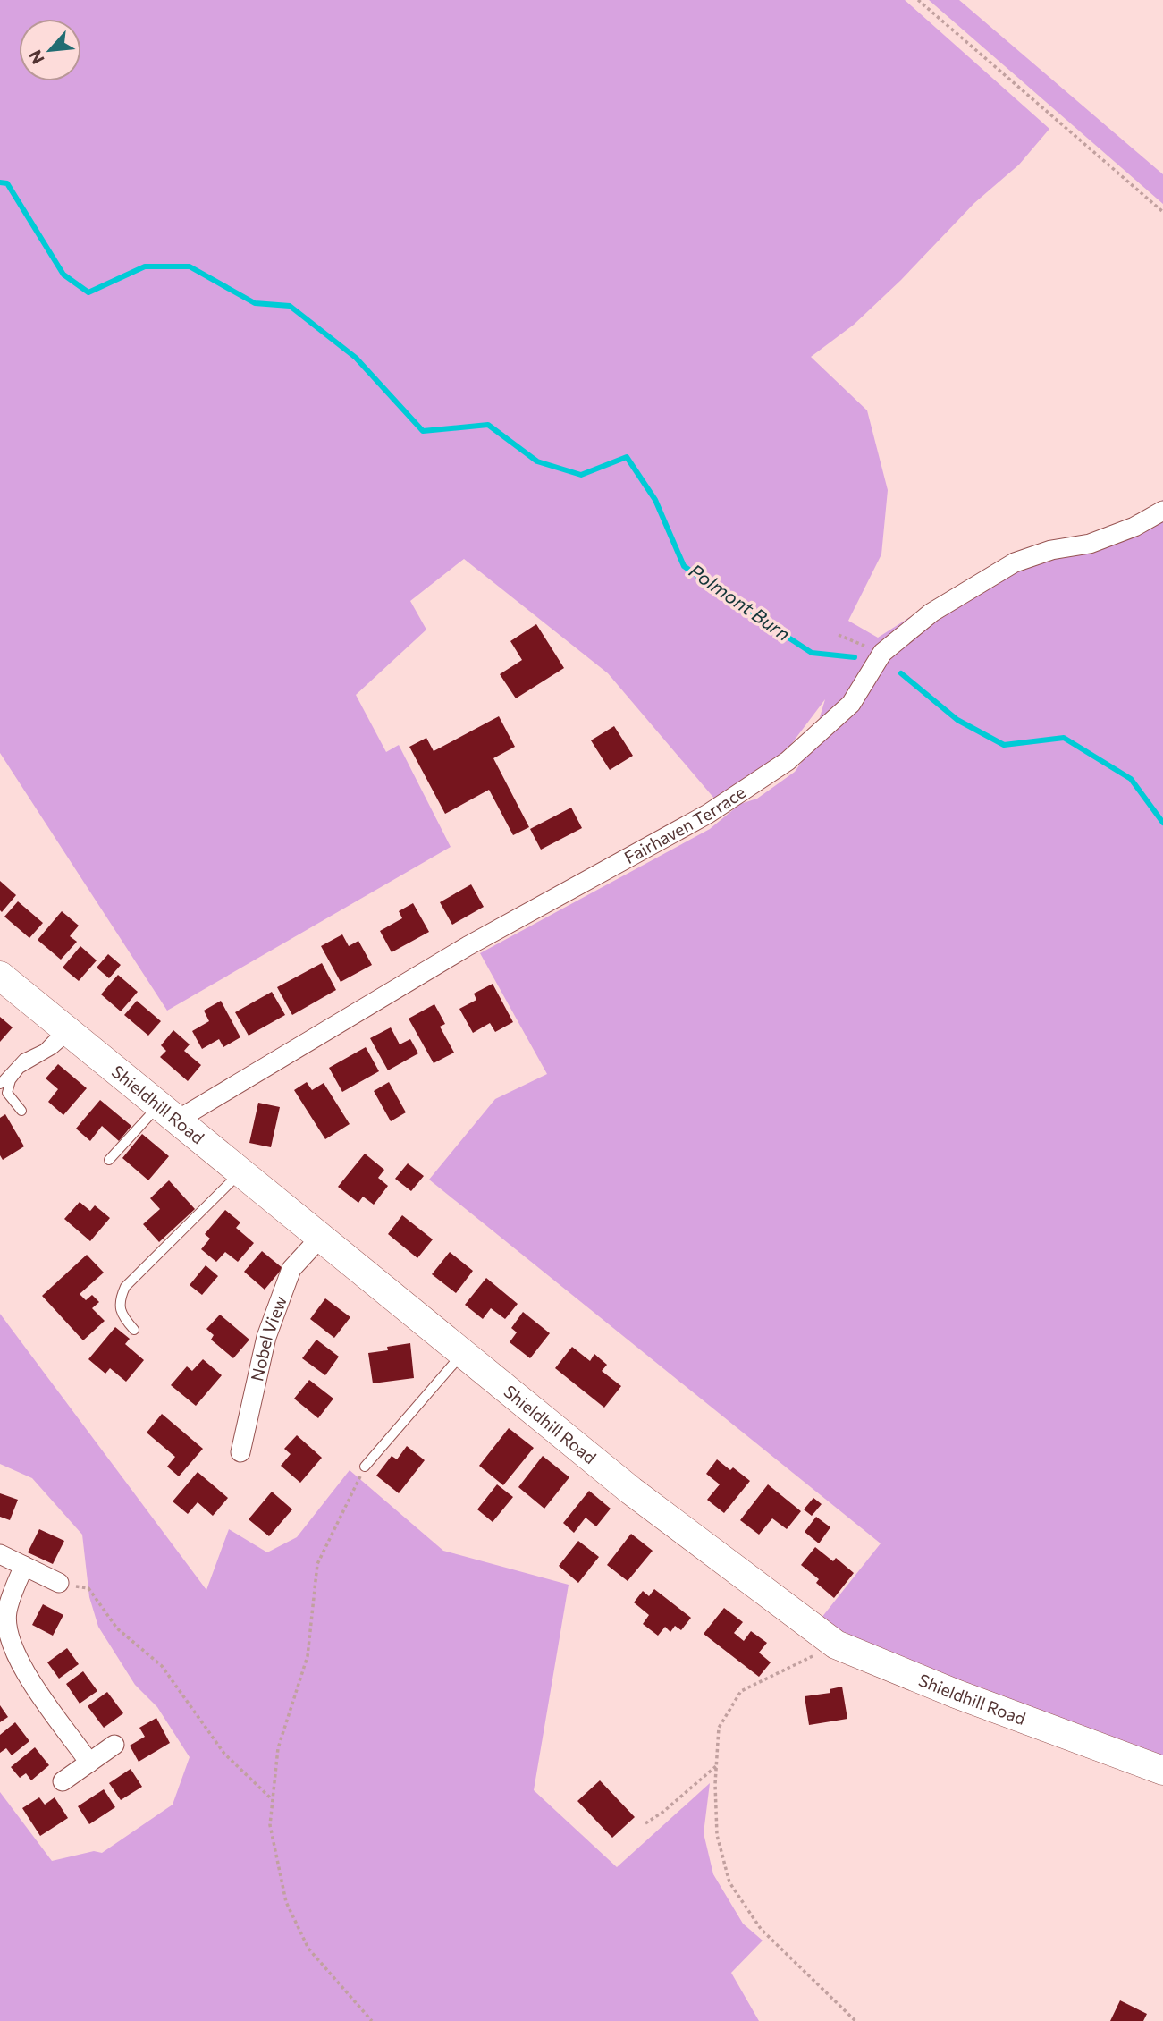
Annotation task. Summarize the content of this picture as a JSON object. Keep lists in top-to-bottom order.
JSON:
{
  "streets": {
    "main road": ["Shieldhill Road"],
    "street": ["Fairhaven Terrace", "Nobel View"]
  },
  "crossings": [
    ["Fairhaven Terrace", "Shieldhill Road"],
    ["Shieldhill Road", "Nobel View"]
  ],
  "water": ["Polmont Burn"],
  "north": "bottom left"
}
